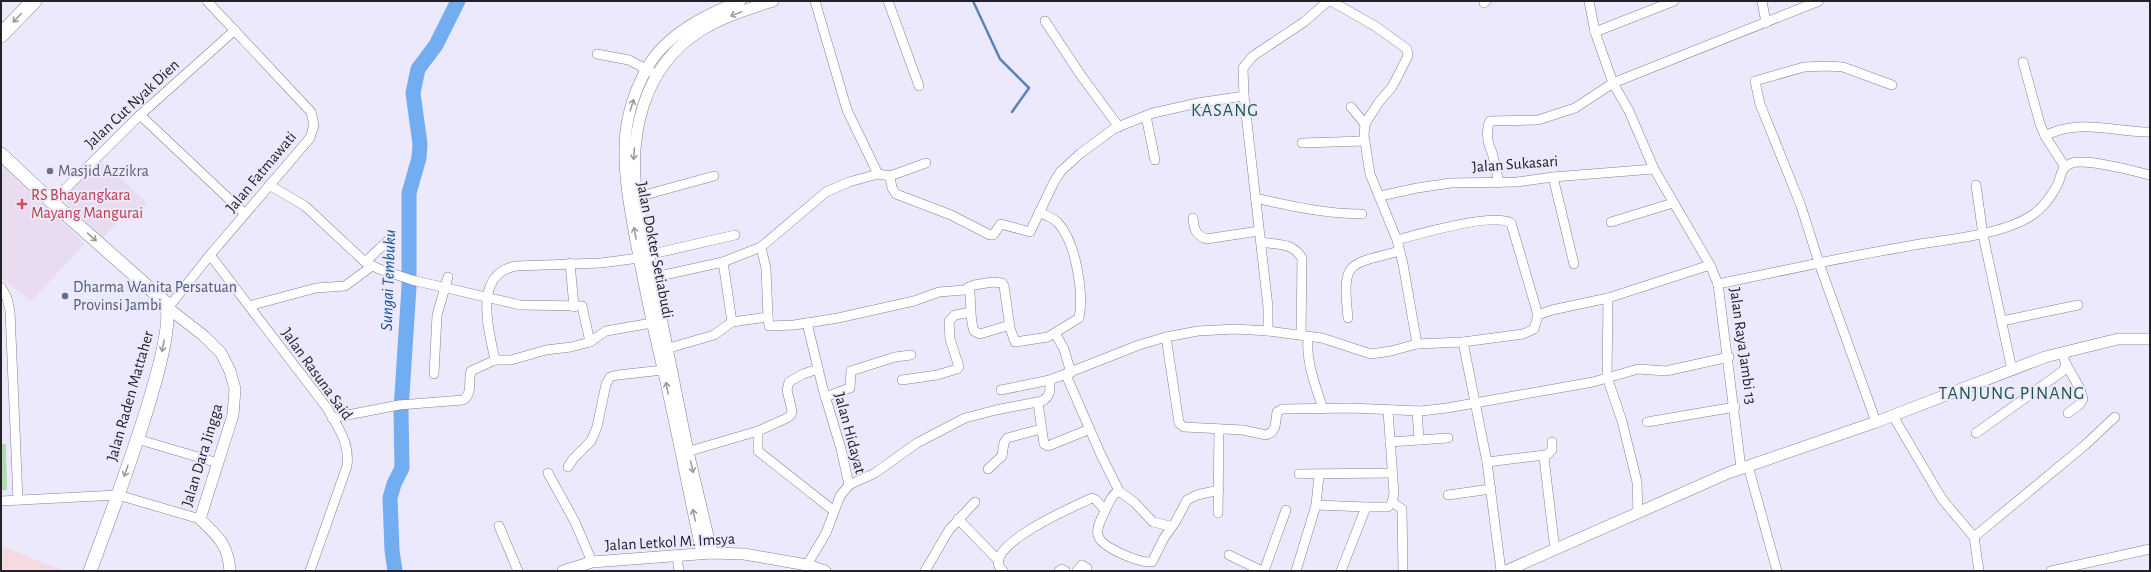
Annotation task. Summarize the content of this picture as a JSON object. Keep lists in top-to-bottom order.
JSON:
{
  "streets": {
    "main road": ["Jalan Raden Mattaher"],
    "street": [
      "Jalan Cut Nyak Dien",
      "Jalan Sukasari",
      "Jalan Fatmawati",
      "Jalan Dokter Setiabudi",
      "Jalan Raya Jambi 13",
      "Jalan Rasuna Said",
      "Jalan Hidayat",
      "Jalan Dara Jingga",
      "Jalan Letkol M. Imsya"
    ]
  },
  "crossings": [
    ["Jalan Cut Nyak Dien", "Jalan Fatmawati"],
    ["Jalan Sukasari", "Jalan Raya Jambi 13"],
    ["Jalan Fatmawati", "Jalan Rasuna Said"],
    ["Jalan Fatmawati", "Jalan Raden Mattaher"],
    ["Jalan Fatmawati", "Jalan Dara Jingga"],
    ["Jalan Dokter Setiabudi", "Jalan Letkol M. Imsya"],
    ["Jalan Raden Mattaher", "Jalan Dara Jingga"],
    ["Jalan Hidayat", "Jalan Letkol M. Imsya"]
  ],
  "one_way": ["Jalan Raden Mattaher"],
  "districts": ["KASANG", "TANJUNG PINANG"],
  "water": ["Sungai Tembuku"],
  "places": {
    "other": ["Masjid Azzikra", "Dharma Wanita Persatuan Provinsi Jambi"],
    "health": ["RS Bhayangkara Mayang Mangurai"]
  }
}
